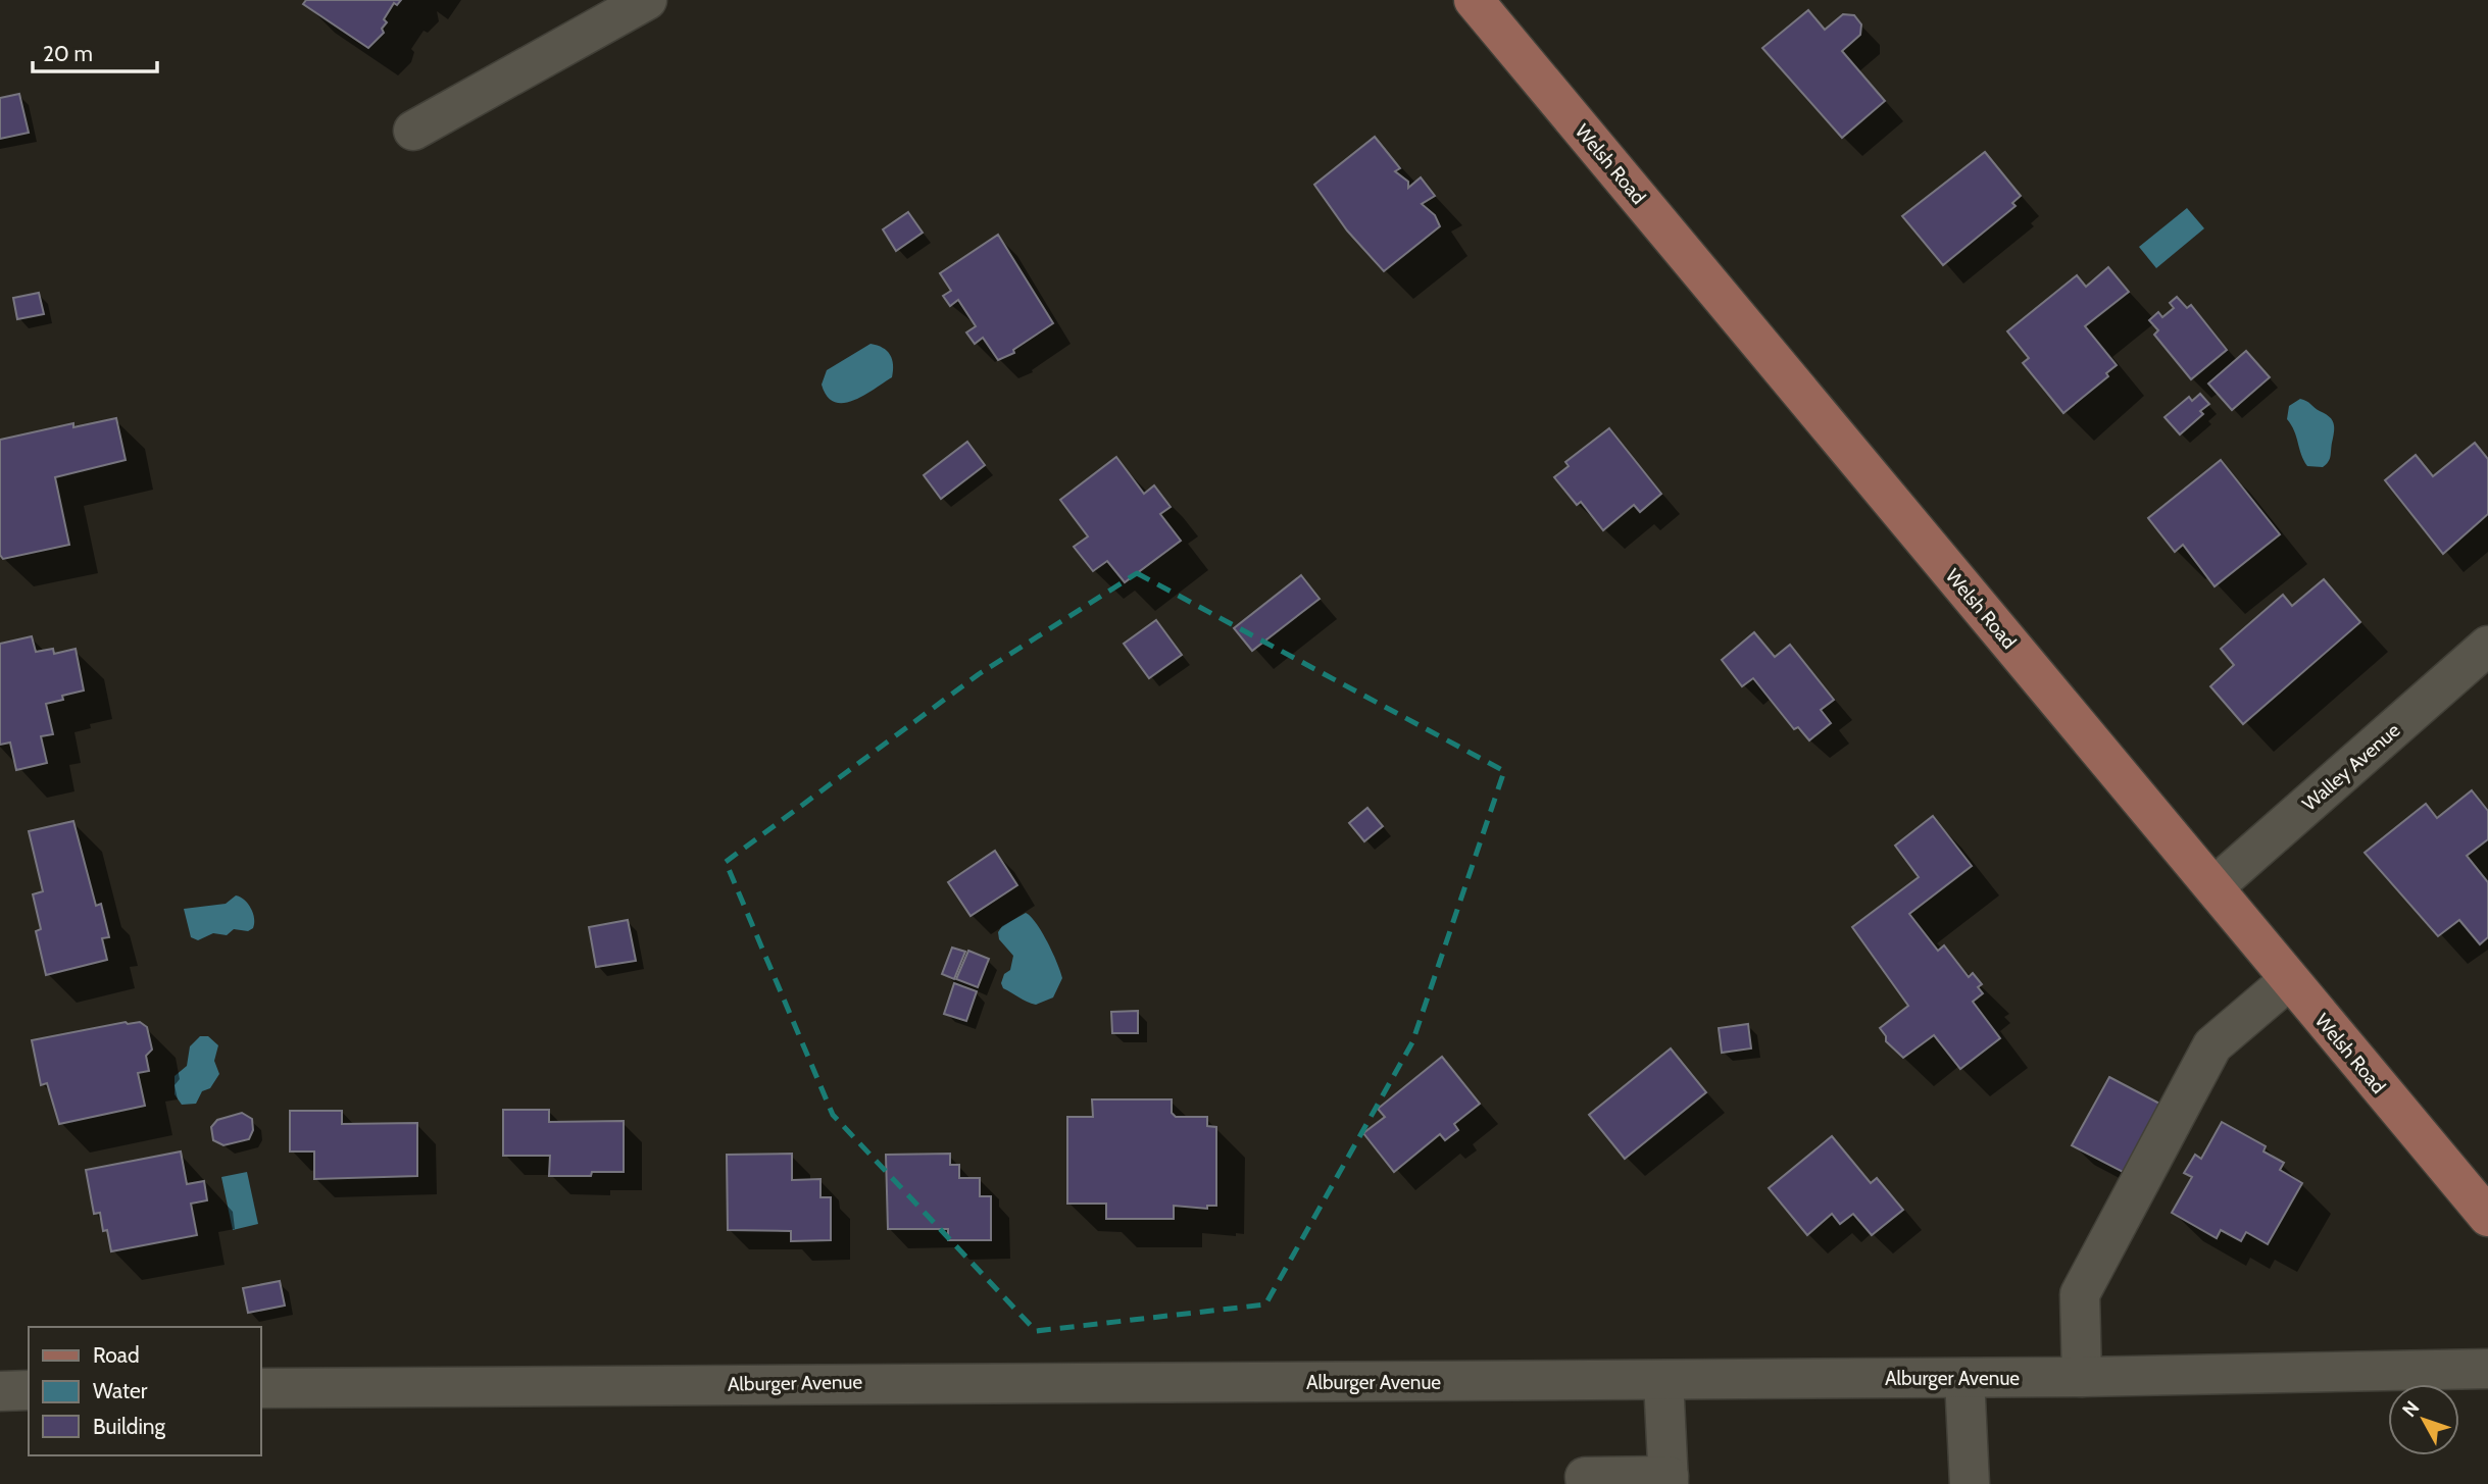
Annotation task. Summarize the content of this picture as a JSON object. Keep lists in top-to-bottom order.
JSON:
{
  "streets": {
    "main road": ["Welsh Road"],
    "street": ["Walley Avenue", "Alburger Avenue"]
  },
  "crossings": [
    ["Welsh Road", "Walley Avenue"]
  ],
  "legend": ["Road", "Water", "Building"],
  "scale_bar": "20 m",
  "north": "top left"
}
